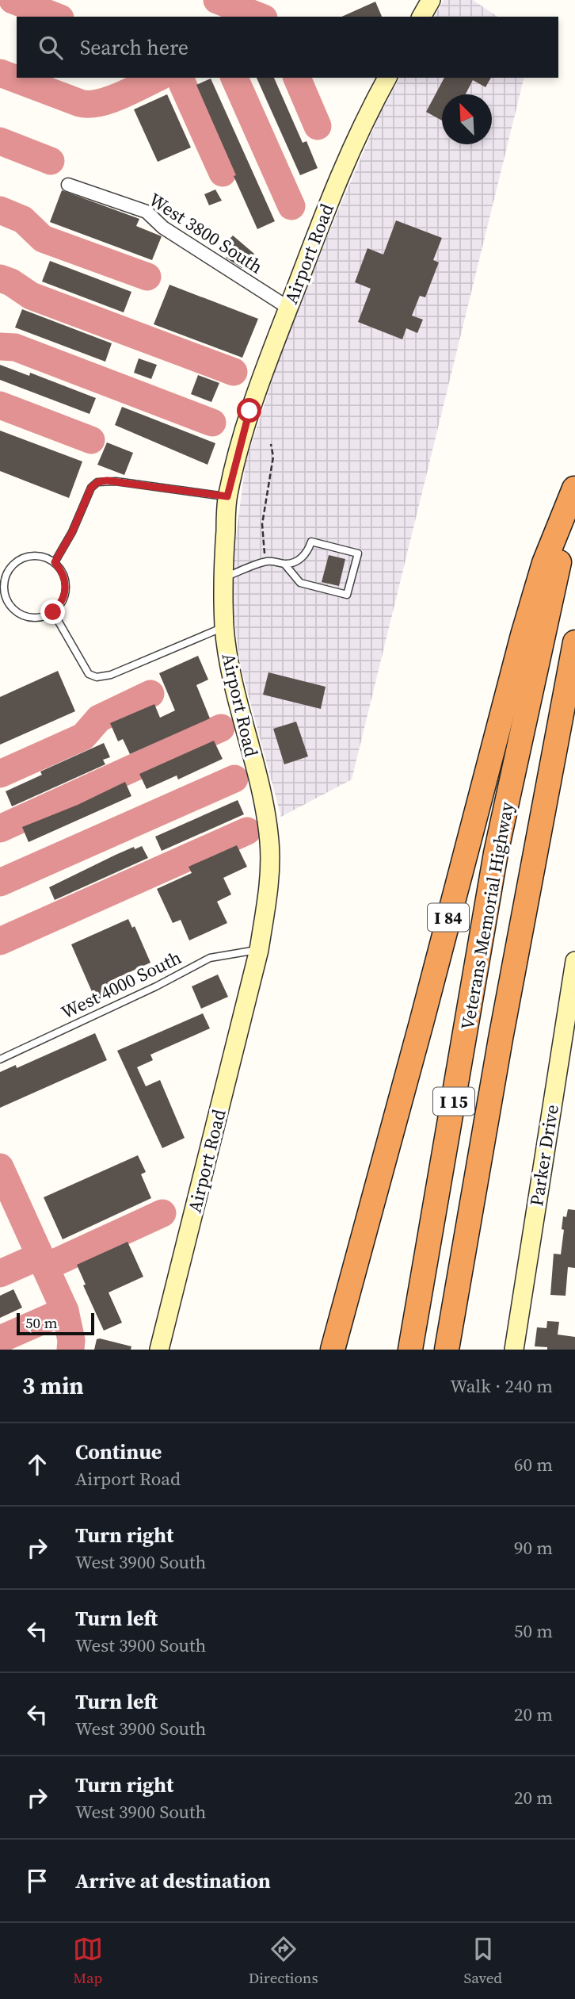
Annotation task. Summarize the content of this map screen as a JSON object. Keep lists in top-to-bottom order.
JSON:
{
  "streets": {
    "highway": ["Veterans Memorial Highway", "I 84", "I 15"],
    "street": ["West 3800 South", "Airport Road", "Parker Drive"],
    "lane": ["West 4000 South"]
  },
  "crossings": [
    ["West 3800 South", "Airport Road"],
    ["Airport Road", "West 4000 South"],
    ["Veterans Memorial Highway", "I 84"]
  ],
  "scale_bar": "50 m",
  "north": "top left",
  "page": {
    "search": "Search here",
    "scale": "50 m",
    "heading": ["3 min", "Walk · 240 m"],
    "list": [
      ["Continue", "Airport Road", "60 m"],
      ["Turn right", "West 3900 South", "90 m"],
      ["Turn left", "West 3900 South", "50 m"],
      ["Turn left", "West 3900 South", "20 m"],
      ["Turn right", "West 3900 South", "20 m"],
      "Arrive at destination"
    ],
    "nav": ["Map", "Directions", "Saved"]
  }
}
